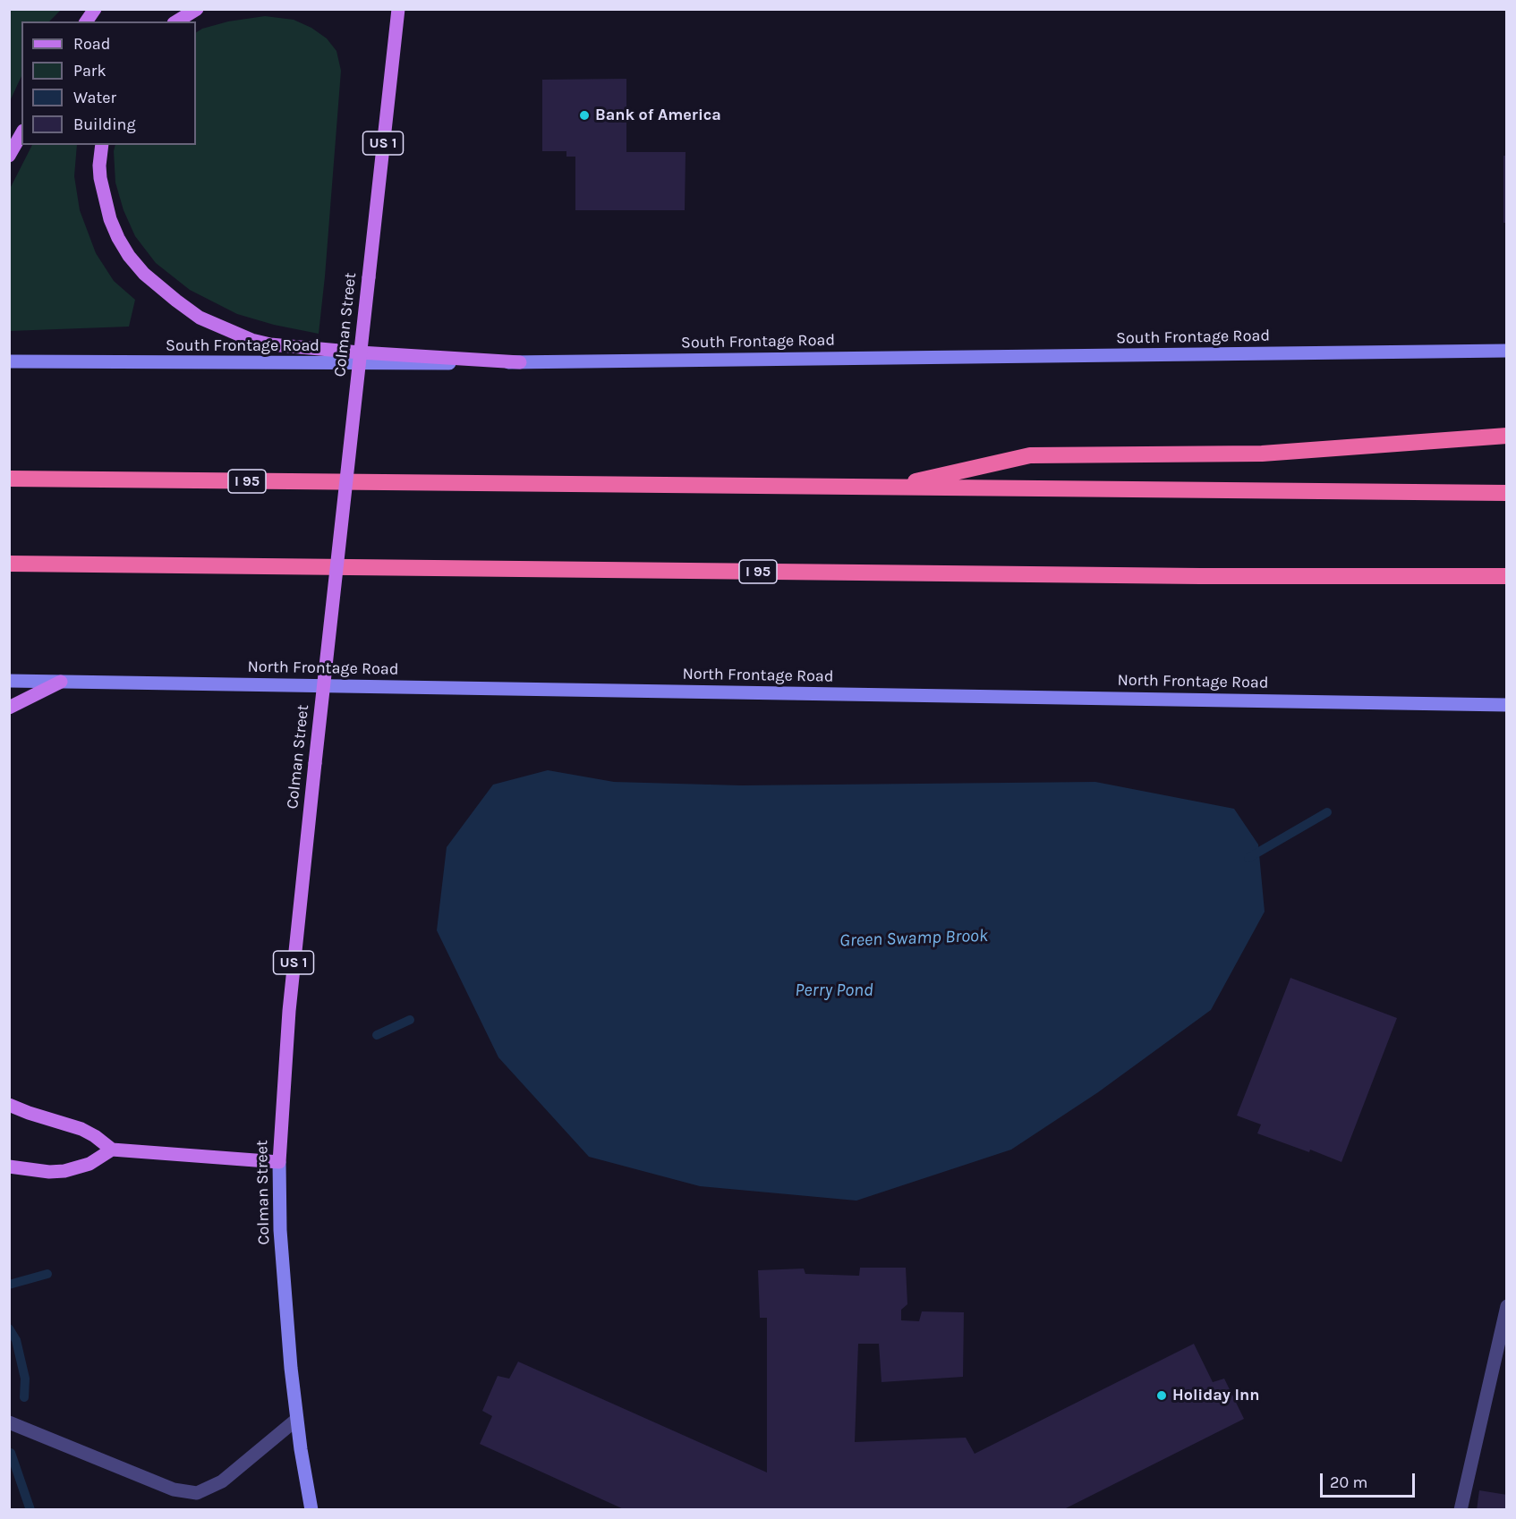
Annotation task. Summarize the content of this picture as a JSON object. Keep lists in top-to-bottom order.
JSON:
{
  "streets": {
    "highway": ["I 95"],
    "main road": [
      "US 1",
      "Colman Street",
      "South Frontage Road",
      "North Frontage Road"
    ]
  },
  "water": ["Green Swamp Brook", "Perry Pond"],
  "places": ["Bank of America", "Holiday Inn"],
  "legend": [
    "Road",
    "Park",
    "Water",
    "Building"
  ],
  "scale_bar": "20 m"
}
